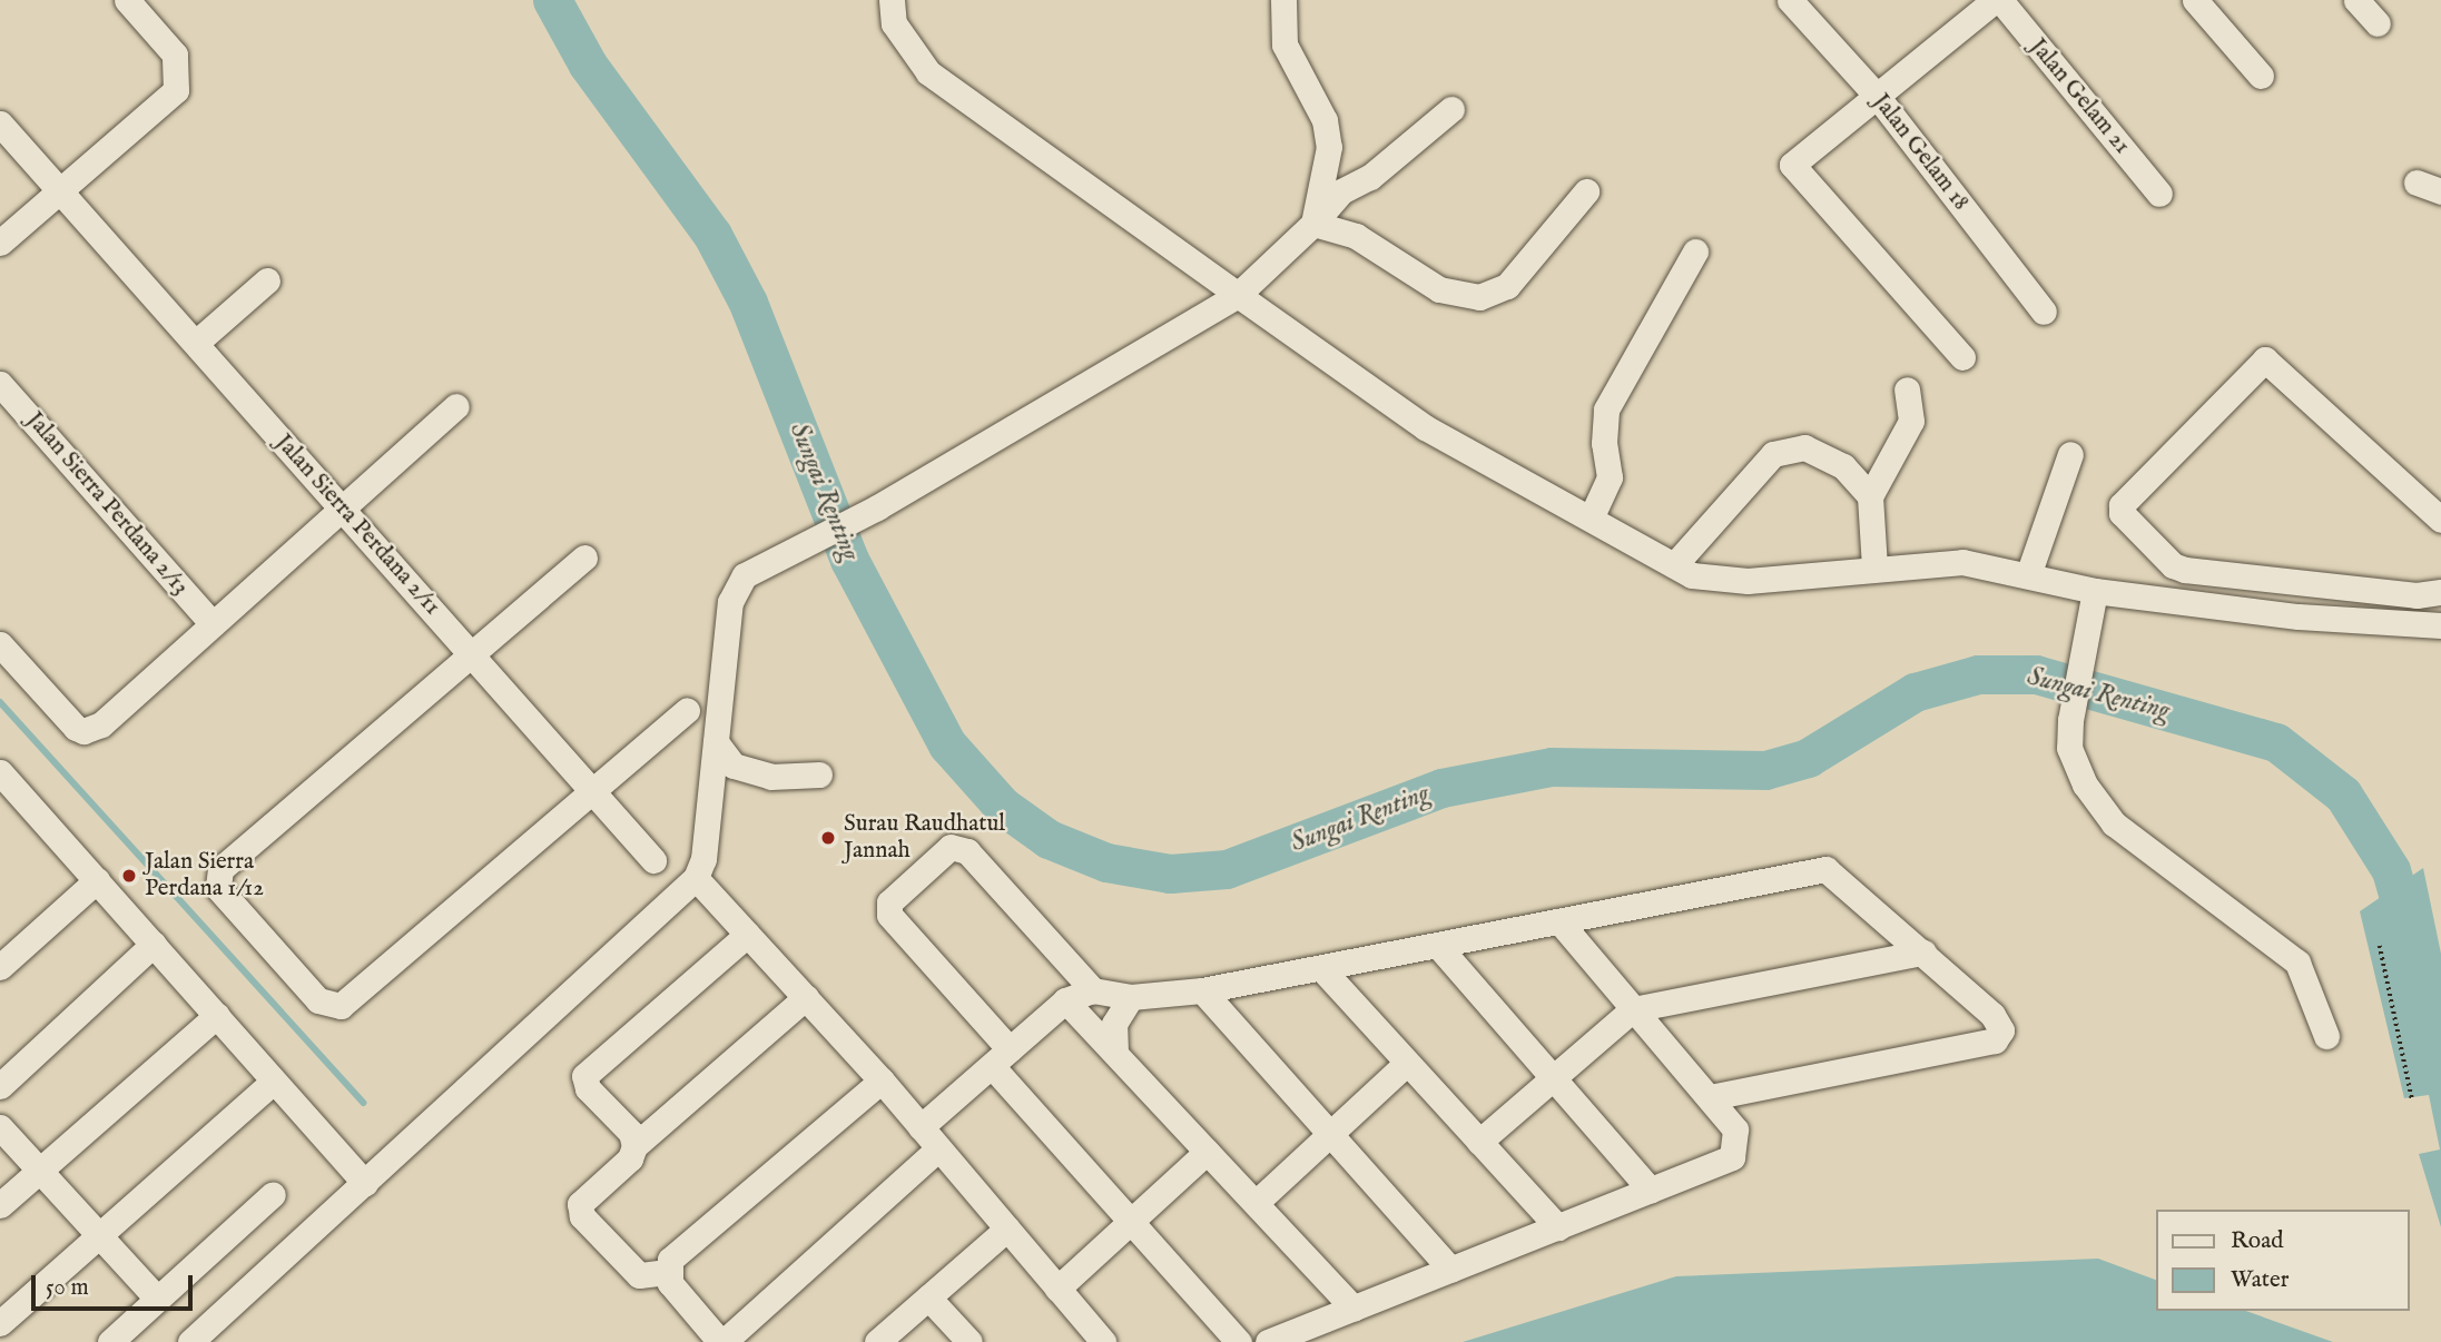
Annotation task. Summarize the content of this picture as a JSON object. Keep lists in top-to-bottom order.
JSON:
{
  "streets": {
    "street": [
      "Jalan Gelam 21",
      "Jalan Gelam 18",
      "Jalan Sierra Perdana 2/13",
      "Jalan Sierra Perdana 2/11"
    ]
  },
  "water": ["Sungai Renting"],
  "places": ["Surau Raudhatul Jannah", "Jalan Sierra Perdana 1/12"],
  "legend": ["Road", "Water"],
  "scale_bar": "50 m"
}
